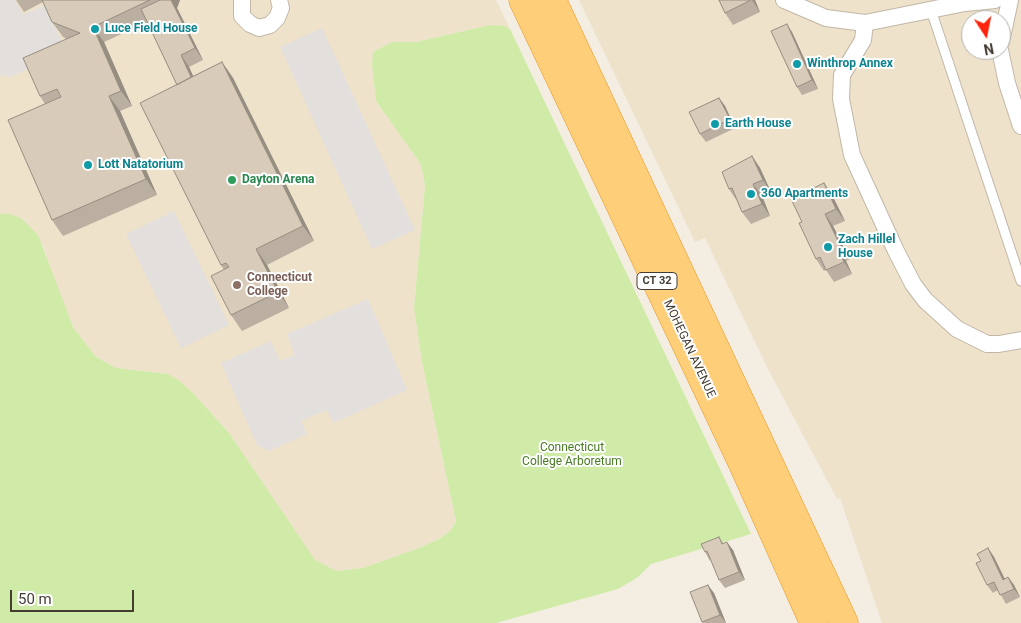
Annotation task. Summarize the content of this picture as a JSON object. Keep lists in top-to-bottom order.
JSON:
{
  "streets": {
    "highway": ["CT 32", "MOHEGAN AVENUE"]
  },
  "crossings": [
    ["CT 32", "MOHEGAN AVENUE"]
  ],
  "parks": ["Connecticut College Arboretum"],
  "places": [
    "Luce Field House",
    "Winthrop Annex",
    "Earth House",
    "Lott Natatorium",
    "Dayton Arena",
    "360 Apartments",
    "Zach Hillel House",
    "Connecticut College"
  ],
  "scale_bar": "50 m",
  "north": "bottom"
}
